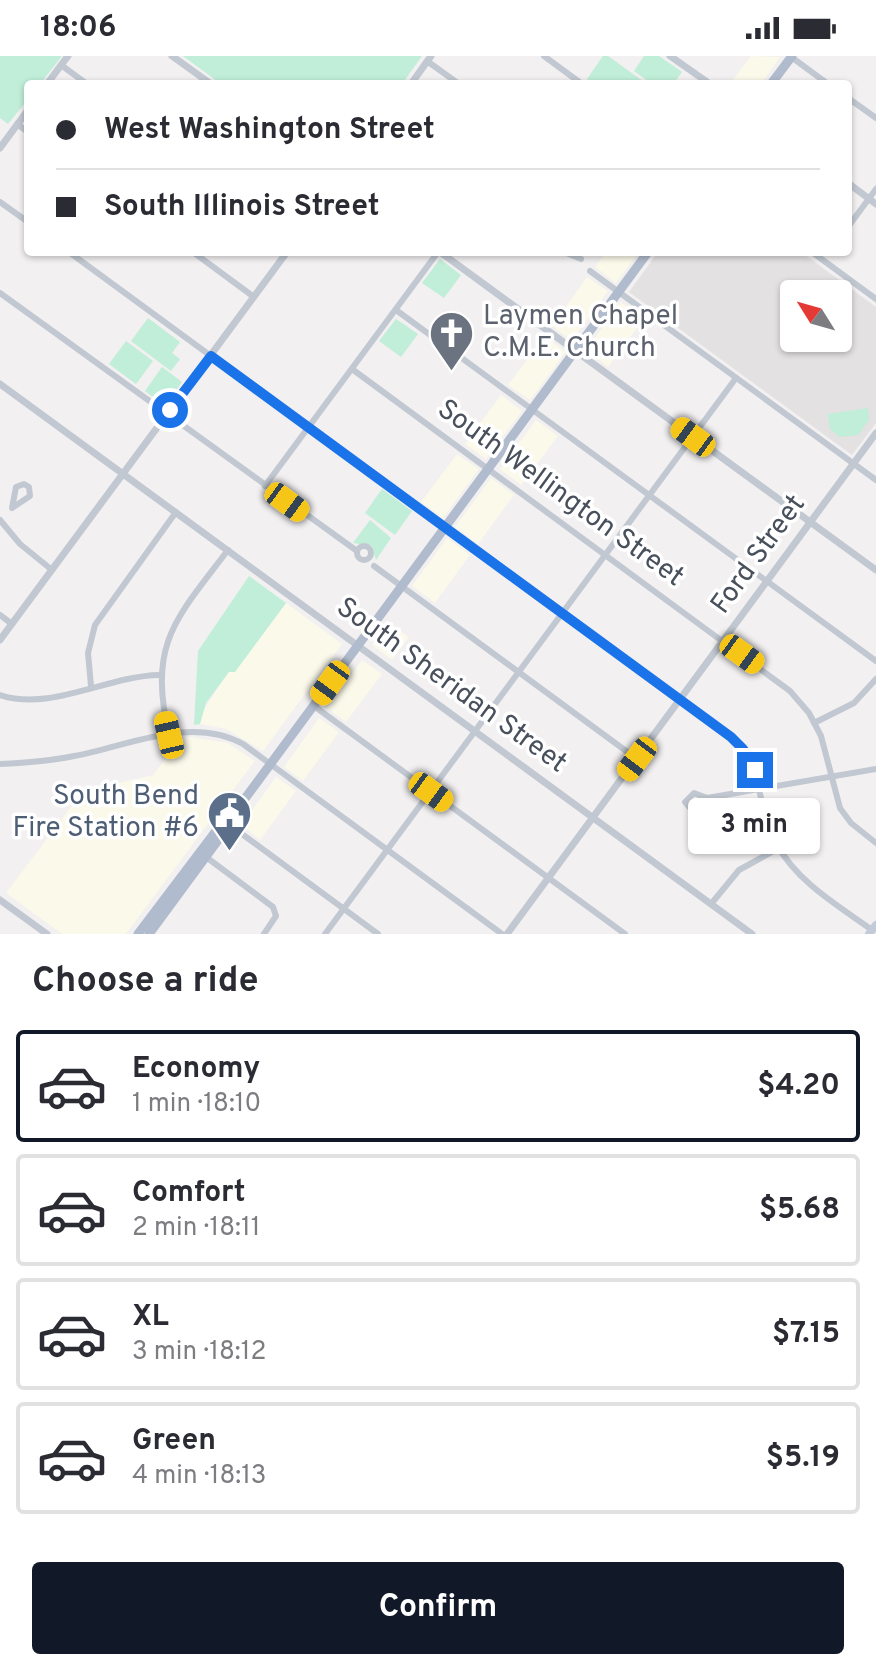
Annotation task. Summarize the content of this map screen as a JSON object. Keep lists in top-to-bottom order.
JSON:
{
  "streets": {
    "street": ["South Wellington Street", "Ford Street", "South Sheridan Street"]
  },
  "crossings": [
    ["South Wellington Street", "Ford Street"],
    ["Ford Street", "South Sheridan Street"]
  ],
  "places": {
    "church": ["Laymen Chapel C.M.E. Church"],
    "public building": ["South Bend Fire Station #6"]
  },
  "north": "top left",
  "page": {
    "status": "18:06",
    "banner": ["West Washington Street", "South Illinois Street"],
    "bubble": "3 min",
    "heading": "Choose a ride",
    "list": [
      {
        "name": "Economy",
        "note": "1 min · 18:10",
        "value": "$4.20"
      },
      {
        "name": "Comfort",
        "note": "2 min · 18:11",
        "value": "$5.68"
      },
      {
        "name": "XL",
        "note": "3 min · 18:12",
        "value": "$7.15"
      },
      {
        "name": "Green",
        "note": "4 min · 18:13",
        "value": "$5.19"
      }
    ],
    "buttons": "Confirm"
  }
}
